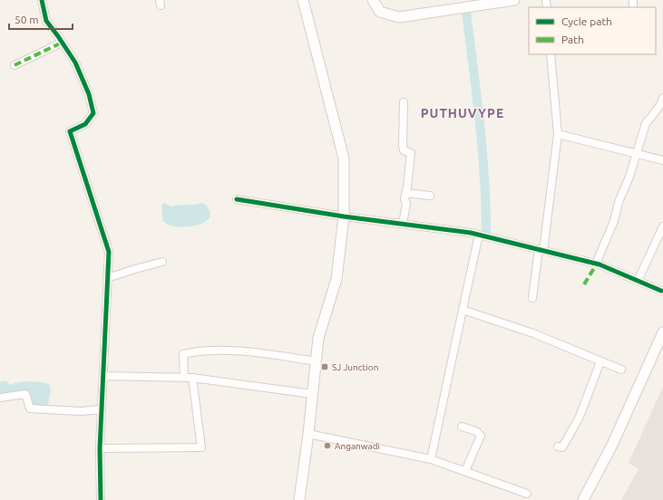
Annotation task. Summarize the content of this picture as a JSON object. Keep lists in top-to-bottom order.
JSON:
{
  "districts": ["PUTHUVYPE"],
  "places": {
    "transit": ["SJ Junction"],
    "other": ["Anganwadi"]
  },
  "legend": ["Cycle path", "Path"],
  "scale_bar": "50 m"
}
